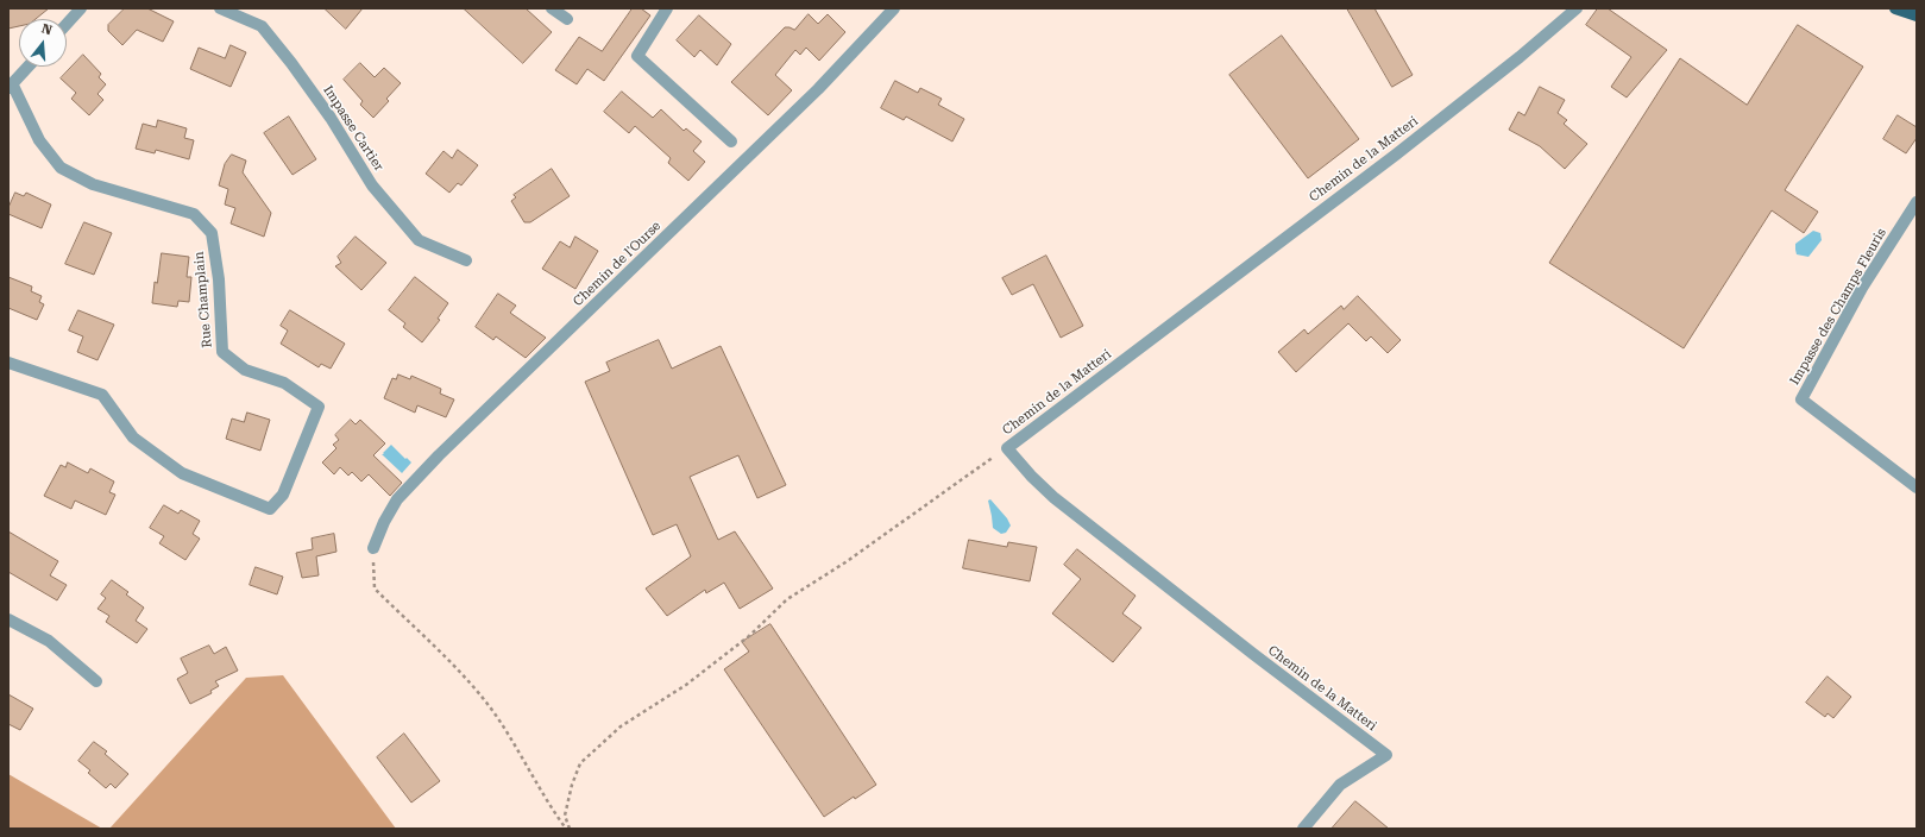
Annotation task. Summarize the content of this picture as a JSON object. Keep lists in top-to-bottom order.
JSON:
{
  "streets": {
    "street": [
      "Impasse Cartier",
      "Chemin de la Matteri",
      "Chemin de l'Ourse",
      "Rue Champlain",
      "Impasse des Champs Fleuris"
    ]
  },
  "north": "top"
}
